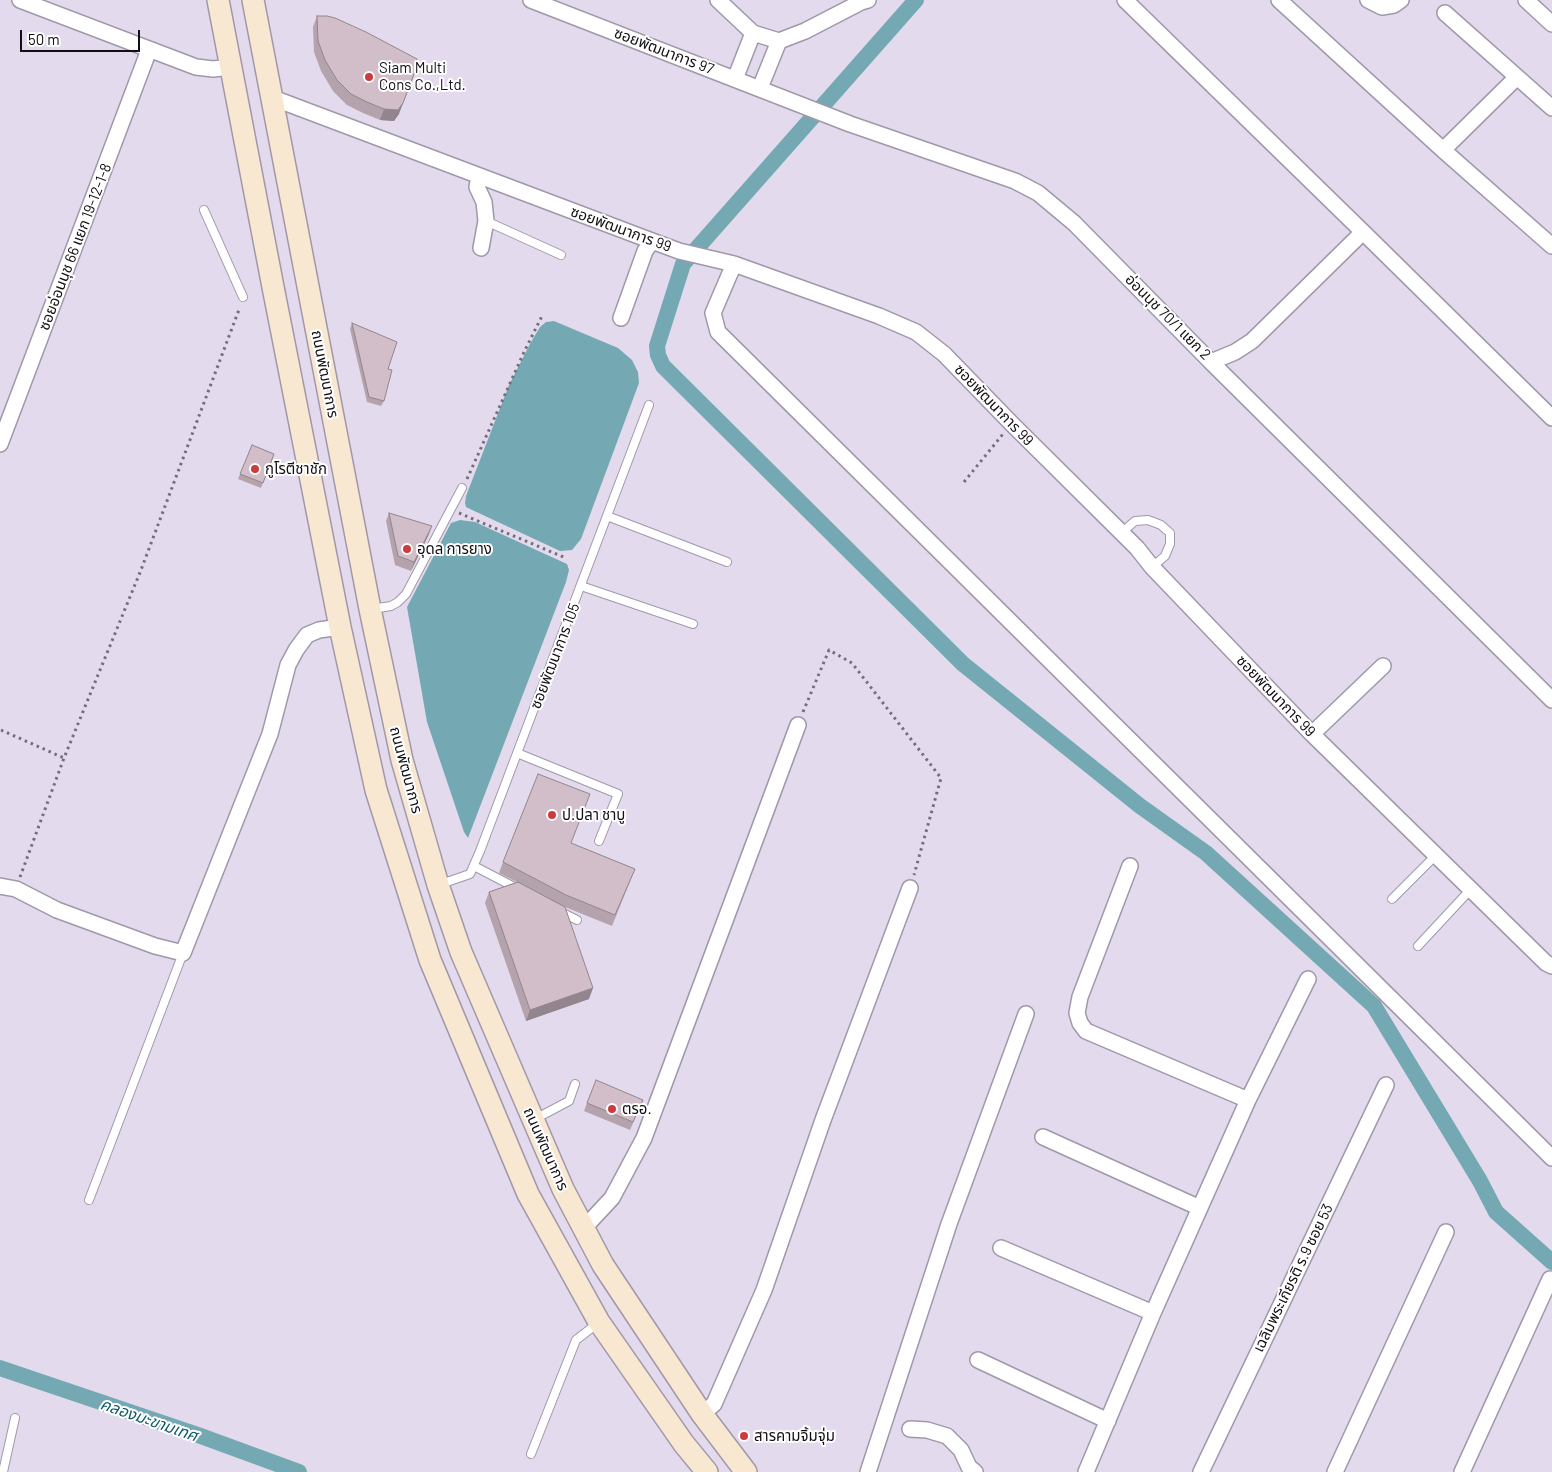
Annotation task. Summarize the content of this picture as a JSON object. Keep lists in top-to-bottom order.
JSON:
{
  "streets": {
    "main road": ["ถนนพัฒนาการ"],
    "street": [
      "ซอยพัฒนาการ 97",
      "ซอยพัฒนาการ 99",
      "ซอยอ่อนนุช 66 แยก 19-12-1-8",
      "อ่อนนุช 70/1 แยก 2",
      "เฉลิมพระเกียรติ ร.9 ซอย 53"
    ],
    "lane": ["ซอยพัฒนาการ 105"]
  },
  "crossings": [
    ["ซอยพัฒนาการ 97", "อ่อนนุช 70/1 แยก 2"],
    ["ซอยพัฒนาการ 99", "ถนนพัฒนาการ"]
  ],
  "water": ["คลองมะขามเทศ"],
  "places": [
    "Siam Multi Cons Co.,Ltd.",
    "กูโรตีชาชัก",
    "อุดล การยาง",
    "ป.ปลา ชาบู",
    "ตรอ.",
    "สารคามจิ้มจุ่ม"
  ],
  "scale_bar": "50 m"
}
